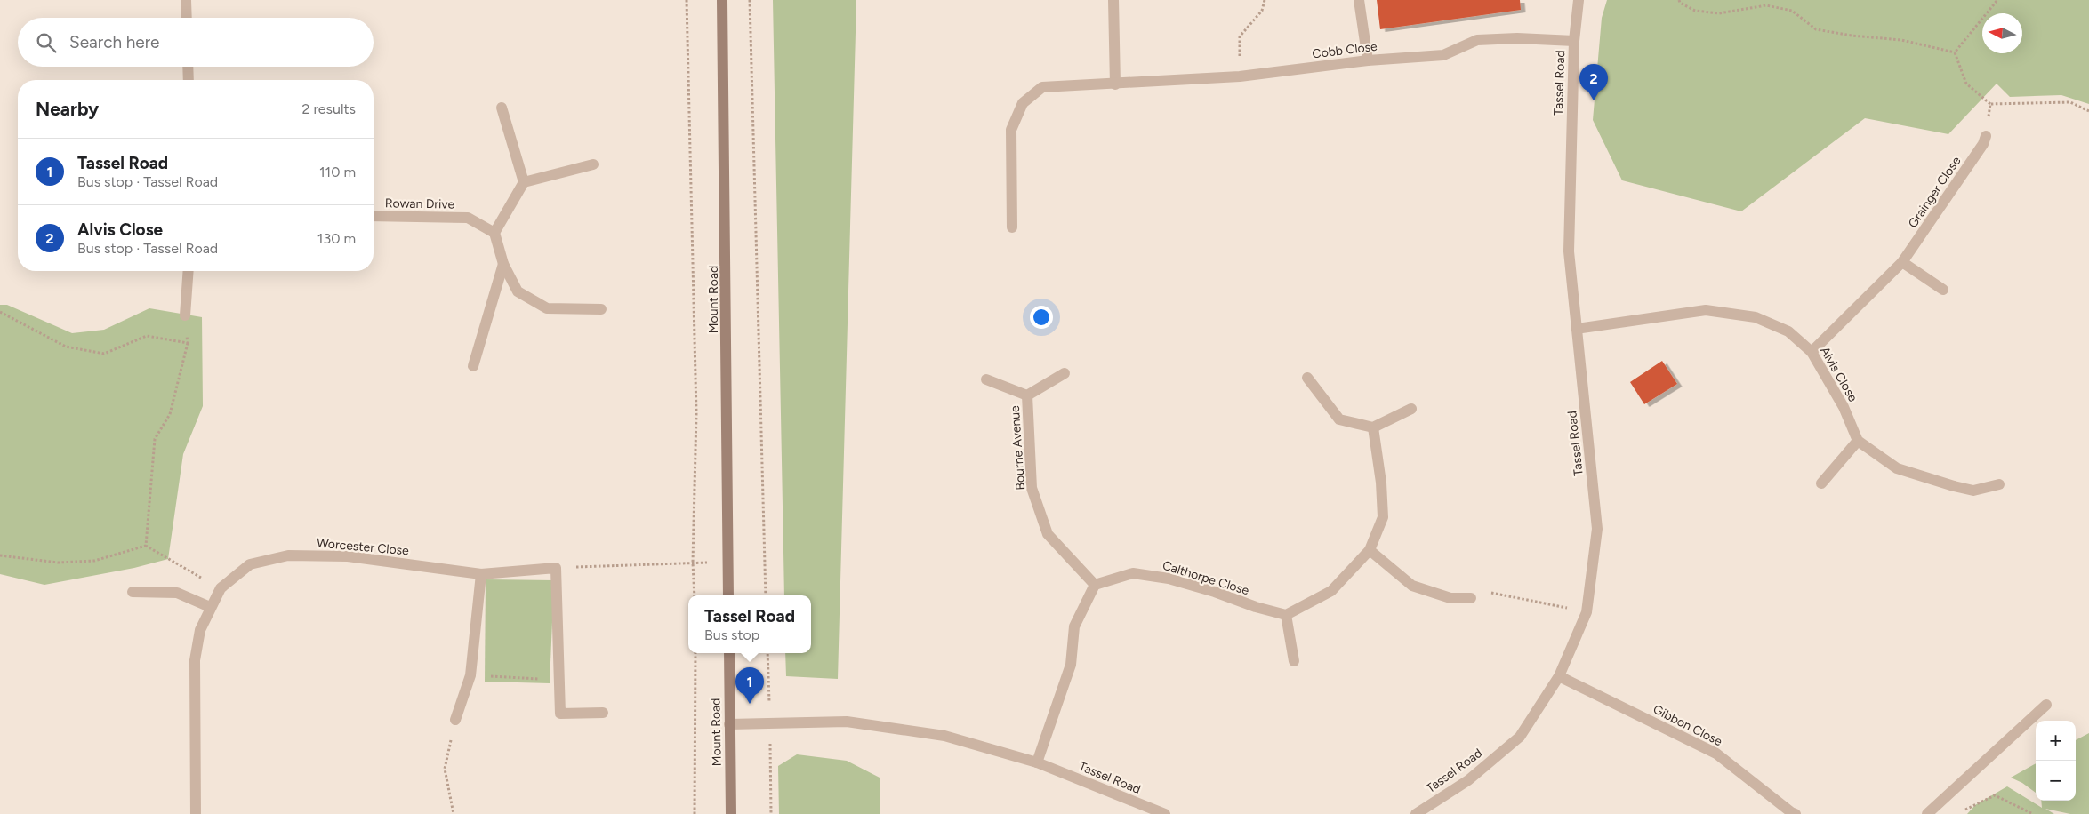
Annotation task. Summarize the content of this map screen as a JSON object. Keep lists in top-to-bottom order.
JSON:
{
  "streets": {
    "street": [
      "Cobb Close",
      "Tassel Road",
      "Grainger Close",
      "Rowan Drive",
      "Mount Road",
      "Alvis Close",
      "Bourne Avenue",
      "Worcester Close",
      "Calthorpe Close",
      "Gibbon Close"
    ]
  },
  "crossings": [
    ["Cobb Close", "Tassel Road"],
    ["Tassel Road", "Mount Road"],
    ["Tassel Road", "Alvis Close"],
    ["Tassel Road", "Gibbon Close"],
    ["Grainger Close", "Alvis Close"],
    ["Bourne Avenue", "Calthorpe Close"]
  ],
  "north": "left",
  "page": {
    "search": "Search here",
    "pins": ["2", "1"],
    "heading": ["Nearby", "2 results"],
    "list": [
      {
        "mark": "1",
        "name": "Tassel Road",
        "note": "Bus stop · Tassel Road",
        "value": "110 m"
      },
      {
        "mark": "2",
        "name": "Alvis Close",
        "note": "Bus stop · Tassel Road",
        "value": "130 m"
      }
    ],
    "popup": ["Tassel Road", "Bus stop"],
    "map_buttons": ["+", "−"]
  }
}
